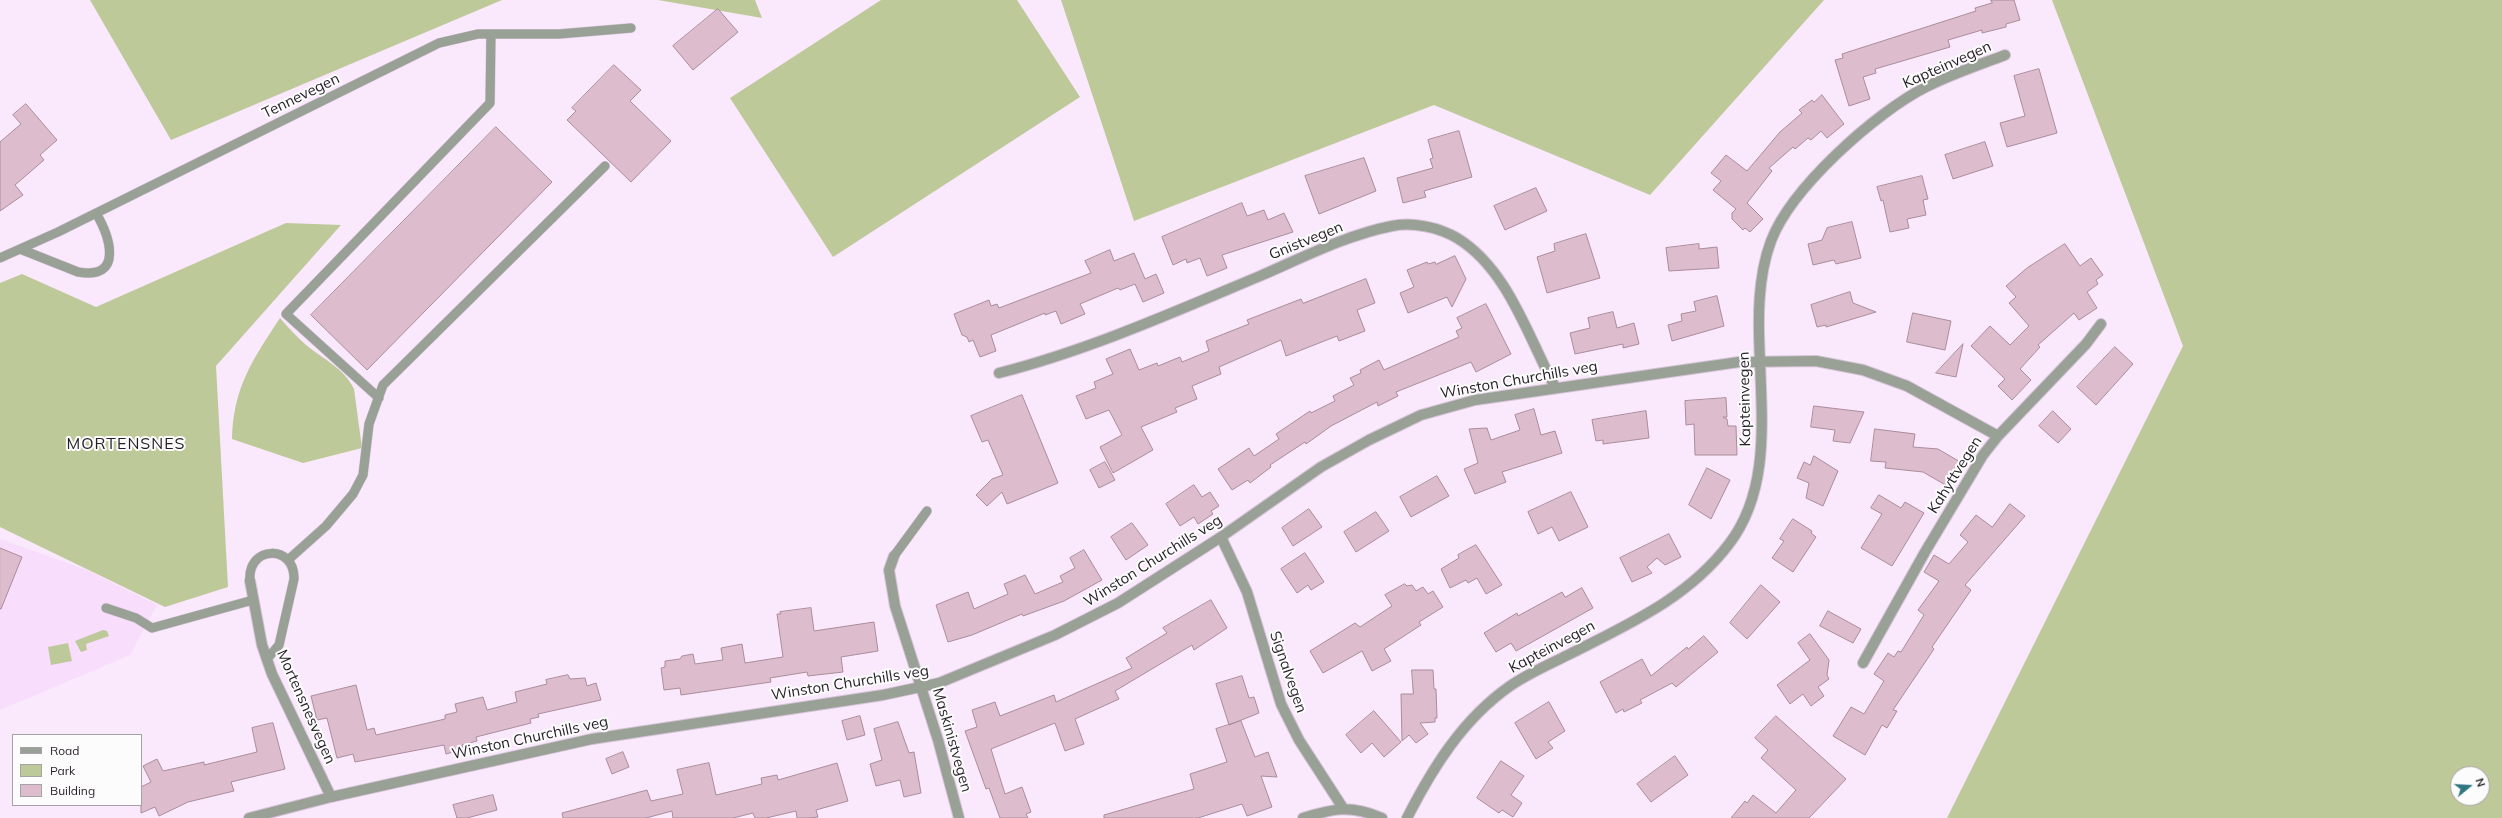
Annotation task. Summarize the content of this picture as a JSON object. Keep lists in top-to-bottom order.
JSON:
{
  "streets": {
    "street": [
      "Kapteinvegen",
      "Gnistvegen",
      "Winston Churchills veg",
      "Kahyttvegen",
      "Signalvegen",
      "Mortensnesvegen",
      "Maskinistvegen"
    ],
    "lane": ["Tennevegen"]
  },
  "crossings": [
    ["Kapteinvegen", "Winston Churchills veg"],
    ["Gnistvegen", "Winston Churchills veg"],
    ["Winston Churchills veg", "Kahyttvegen"],
    ["Winston Churchills veg", "Signalvegen"],
    ["Winston Churchills veg", "Mortensnesvegen"],
    ["Winston Churchills veg", "Maskinistvegen"]
  ],
  "districts": ["MORTENSNES"],
  "legend": ["Road", "Park", "Building"],
  "north": "right"
}
